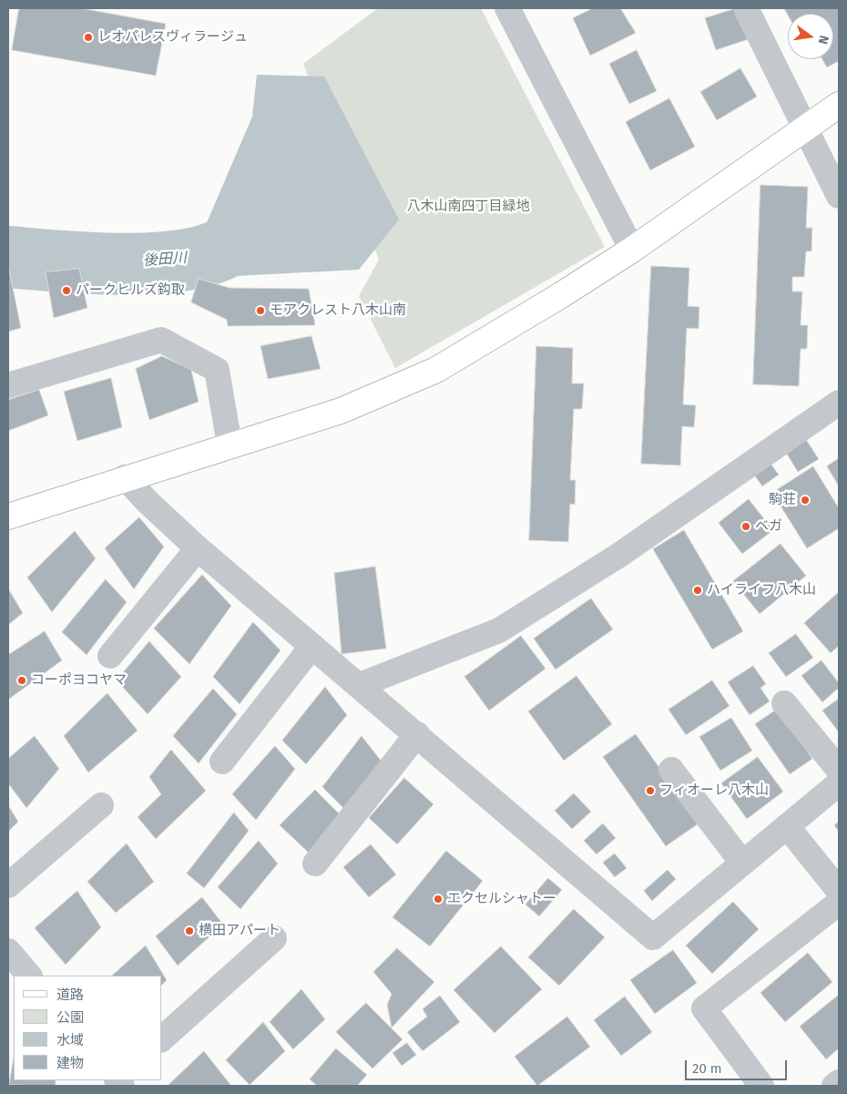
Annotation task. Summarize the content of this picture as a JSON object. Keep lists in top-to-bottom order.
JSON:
{
  "water": ["後田川"],
  "parks": ["八木山南四丁目緑地"],
  "places": [
    "レオパレスヴィラージュ",
    "パークヒルズ鈎取",
    "モアクレスト八木山南",
    "駒荘",
    "ベガ",
    "ハイライフ八木山",
    "コーポヨコヤマ",
    "フィオーレ八木山",
    "エクセルシャトー",
    "横田アパート"
  ],
  "legend": [
    "道路",
    "公園",
    "水域",
    "建物"
  ],
  "scale_bar": "20 m",
  "north": "right"
}
